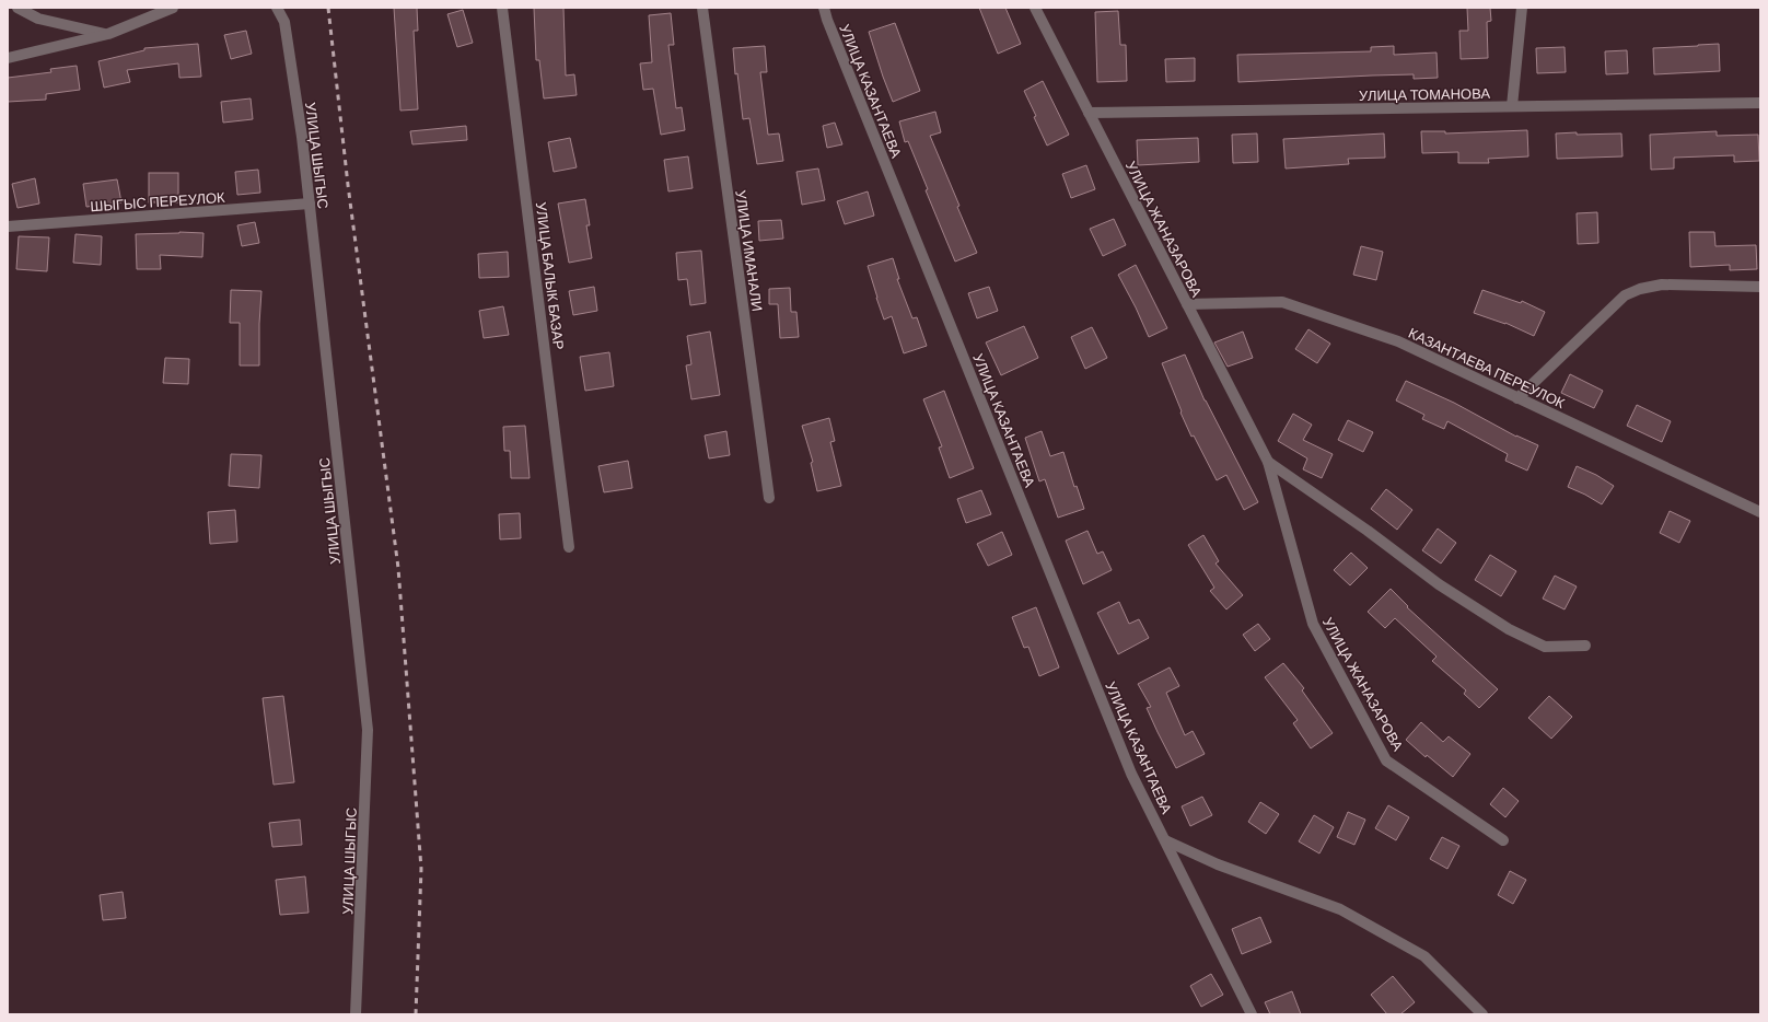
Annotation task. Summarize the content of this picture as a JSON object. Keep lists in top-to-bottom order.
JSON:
{
  "streets": {
    "street": [
      "УЛИЦА КАЗАНТАЕВА",
      "УЛИЦА ТОМАНОВА",
      "УЛИЦА ШЫГЫС",
      "ШЫГЫС ПЕРЕУЛОК",
      "УЛИЦА ЖАНАЗАРОВА",
      "УЛИЦА ИМАНАЛИ",
      "УЛИЦА БАЛЫК БАЗАР",
      "КАЗАНТАЕВА ПЕРЕУЛОК"
    ]
  },
  "crossings": [
    ["УЛИЦА ТОМАНОВА", "УЛИЦА ЖАНАЗАРОВА"],
    ["УЛИЦА ШЫГЫС", "ШЫГЫС ПЕРЕУЛОК"],
    ["УЛИЦА ЖАНАЗАРОВА", "КАЗАНТАЕВА ПЕРЕУЛОК"]
  ]
}
